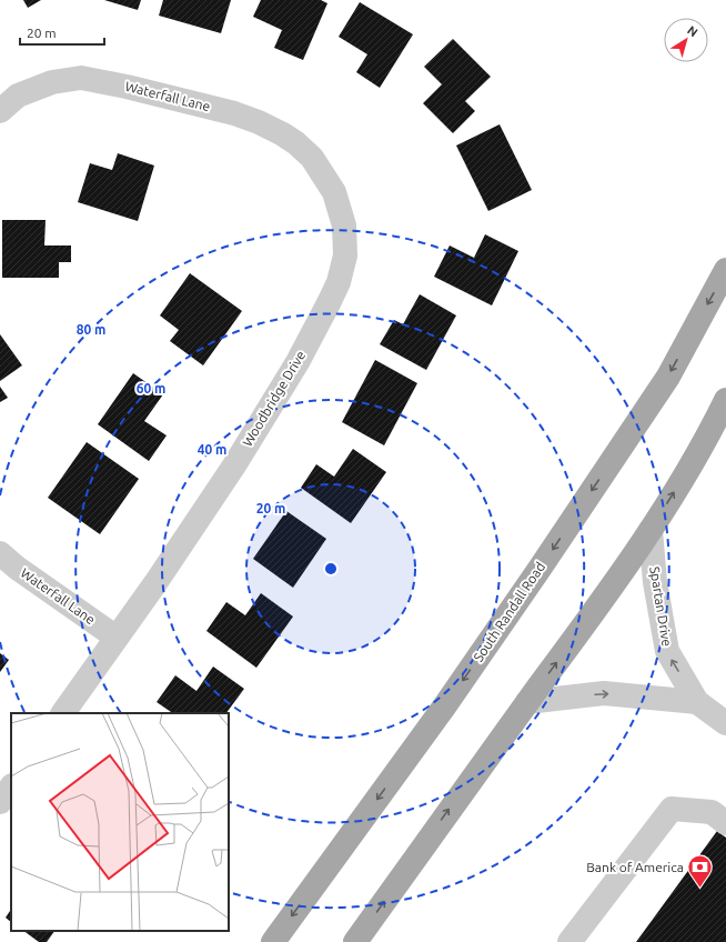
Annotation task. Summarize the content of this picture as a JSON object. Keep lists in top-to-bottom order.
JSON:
{
  "streets": {
    "main road": ["South Randall Road"],
    "street": ["Waterfall Lane", "Woodbridge Drive", "Spartan Drive"]
  },
  "crossings": [
    ["Waterfall Lane", "Woodbridge Drive"]
  ],
  "one_way": ["Spartan Drive"],
  "places": {
    "bank": ["Bank of America"]
  },
  "scale_bar": "20 m",
  "north": "top right",
  "rings": [
    "80 m",
    "60 m",
    "40 m",
    "20 m"
  ]
}
